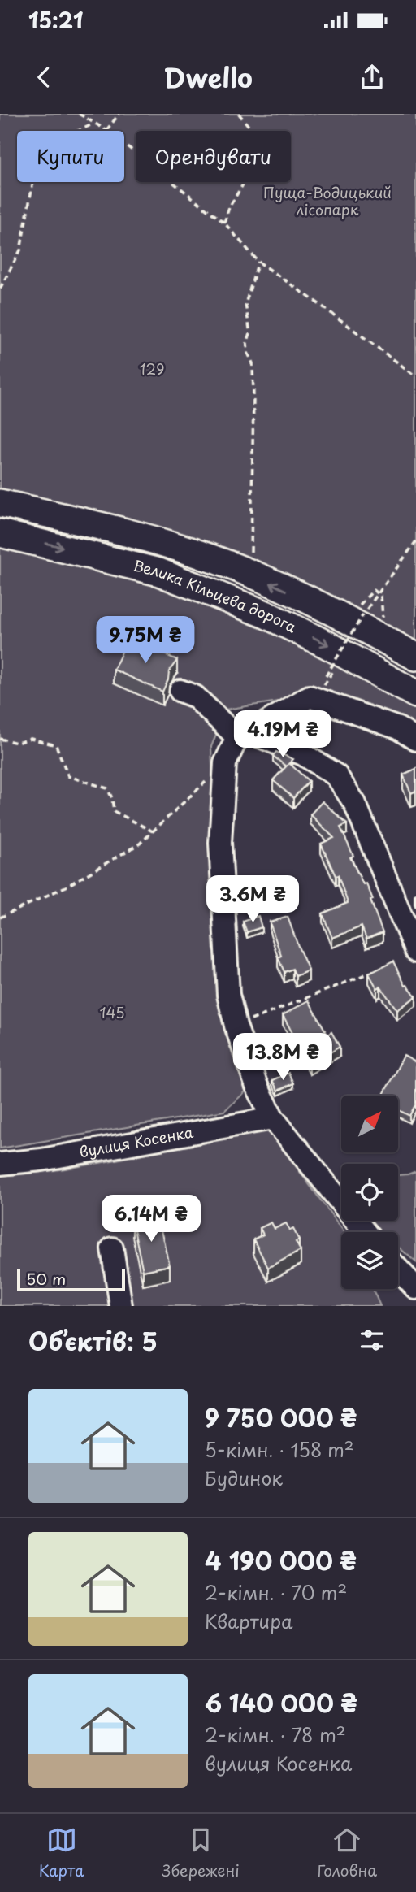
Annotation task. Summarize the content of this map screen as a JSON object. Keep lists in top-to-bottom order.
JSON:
{
  "streets": {
    "main road": ["Велика Кільцева дорога"],
    "street": ["вулиця Косенка"]
  },
  "parks": ["Пуща-Водицький лісопарк", "129", "145"],
  "scale_bar": "50 m",
  "north": "top right",
  "page": {
    "status": "15:21",
    "header": "Dwello",
    "chip": ["Купити", "Орендувати"],
    "price": [
      "9.75M ₴",
      "4.19M ₴",
      "3.6M ₴",
      "13.8M ₴",
      "6.14M ₴"
    ],
    "scale": "50 m",
    "heading": "Об’єктів: 5",
    "list": [
      {
        "name": "9 750 000 ₴",
        "note": "5-кімн. · 158 m² · Будинок"
      },
      {
        "name": "4 190 000 ₴",
        "note": "2-кімн. · 70 m² · Квартира"
      },
      {
        "name": "6 140 000 ₴",
        "note": "2-кімн. · 78 m² · вулиця Косенка"
      }
    ],
    "tabs": ["Карта", "Збережені", "Головна"]
  }
}
